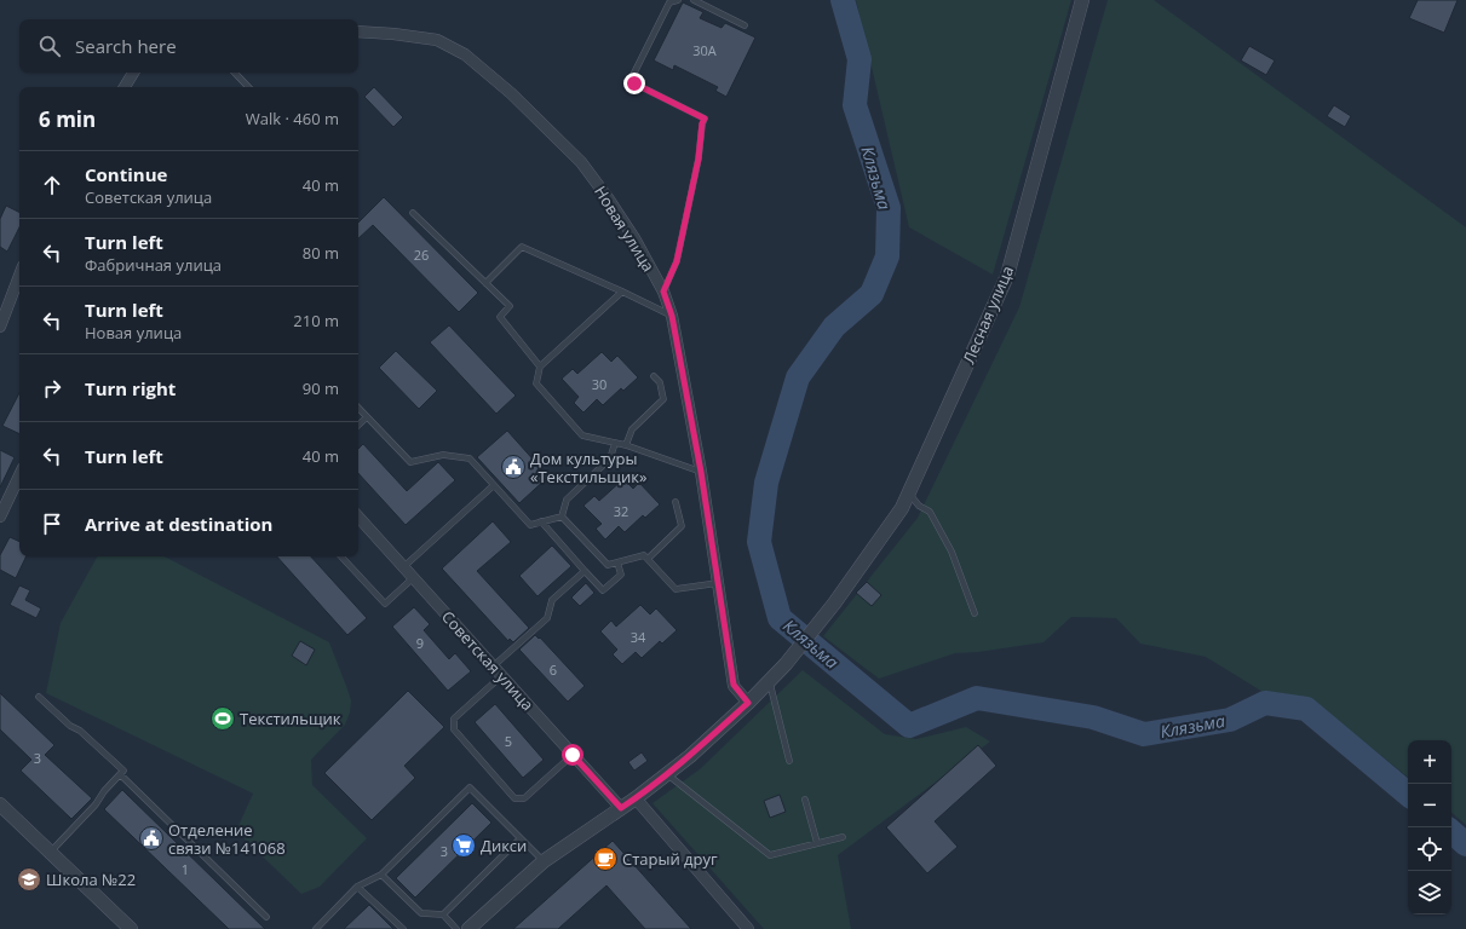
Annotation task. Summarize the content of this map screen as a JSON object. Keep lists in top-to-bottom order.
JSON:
{
  "streets": {
    "street": ["Новая улица", "Лесная улица", "Советская улица"]
  },
  "crossings": [
    ["Новая улица", "Лесная улица"],
    ["Лесная улица", "Советская улица"]
  ],
  "water": ["Клязьма"],
  "places": {
    "public building": ["Дом культуры «Текстильщик»", "Отделение связи №141068"],
    "sports": ["Текстильщик"],
    "supermarket": ["Дикси"],
    "cafe": ["Старый друг"],
    "school or university": ["Школа №22"]
  },
  "house_numbers": [
    "30А",
    "26",
    "30",
    "32",
    "34",
    "9",
    "6",
    "5",
    "3",
    "3",
    "1"
  ],
  "page": {
    "search": "Search here",
    "heading": ["6 min", "Walk · 460 m"],
    "list": [
      ["Continue", "Советская улица", "40 m"],
      ["Turn left", "Фабричная улица", "80 m"],
      ["Turn left", "Новая улица", "210 m"],
      ["Turn right", "90 m"],
      ["Turn left", "40 m"],
      "Arrive at destination"
    ],
    "map_buttons": ["+", "−"]
  }
}
